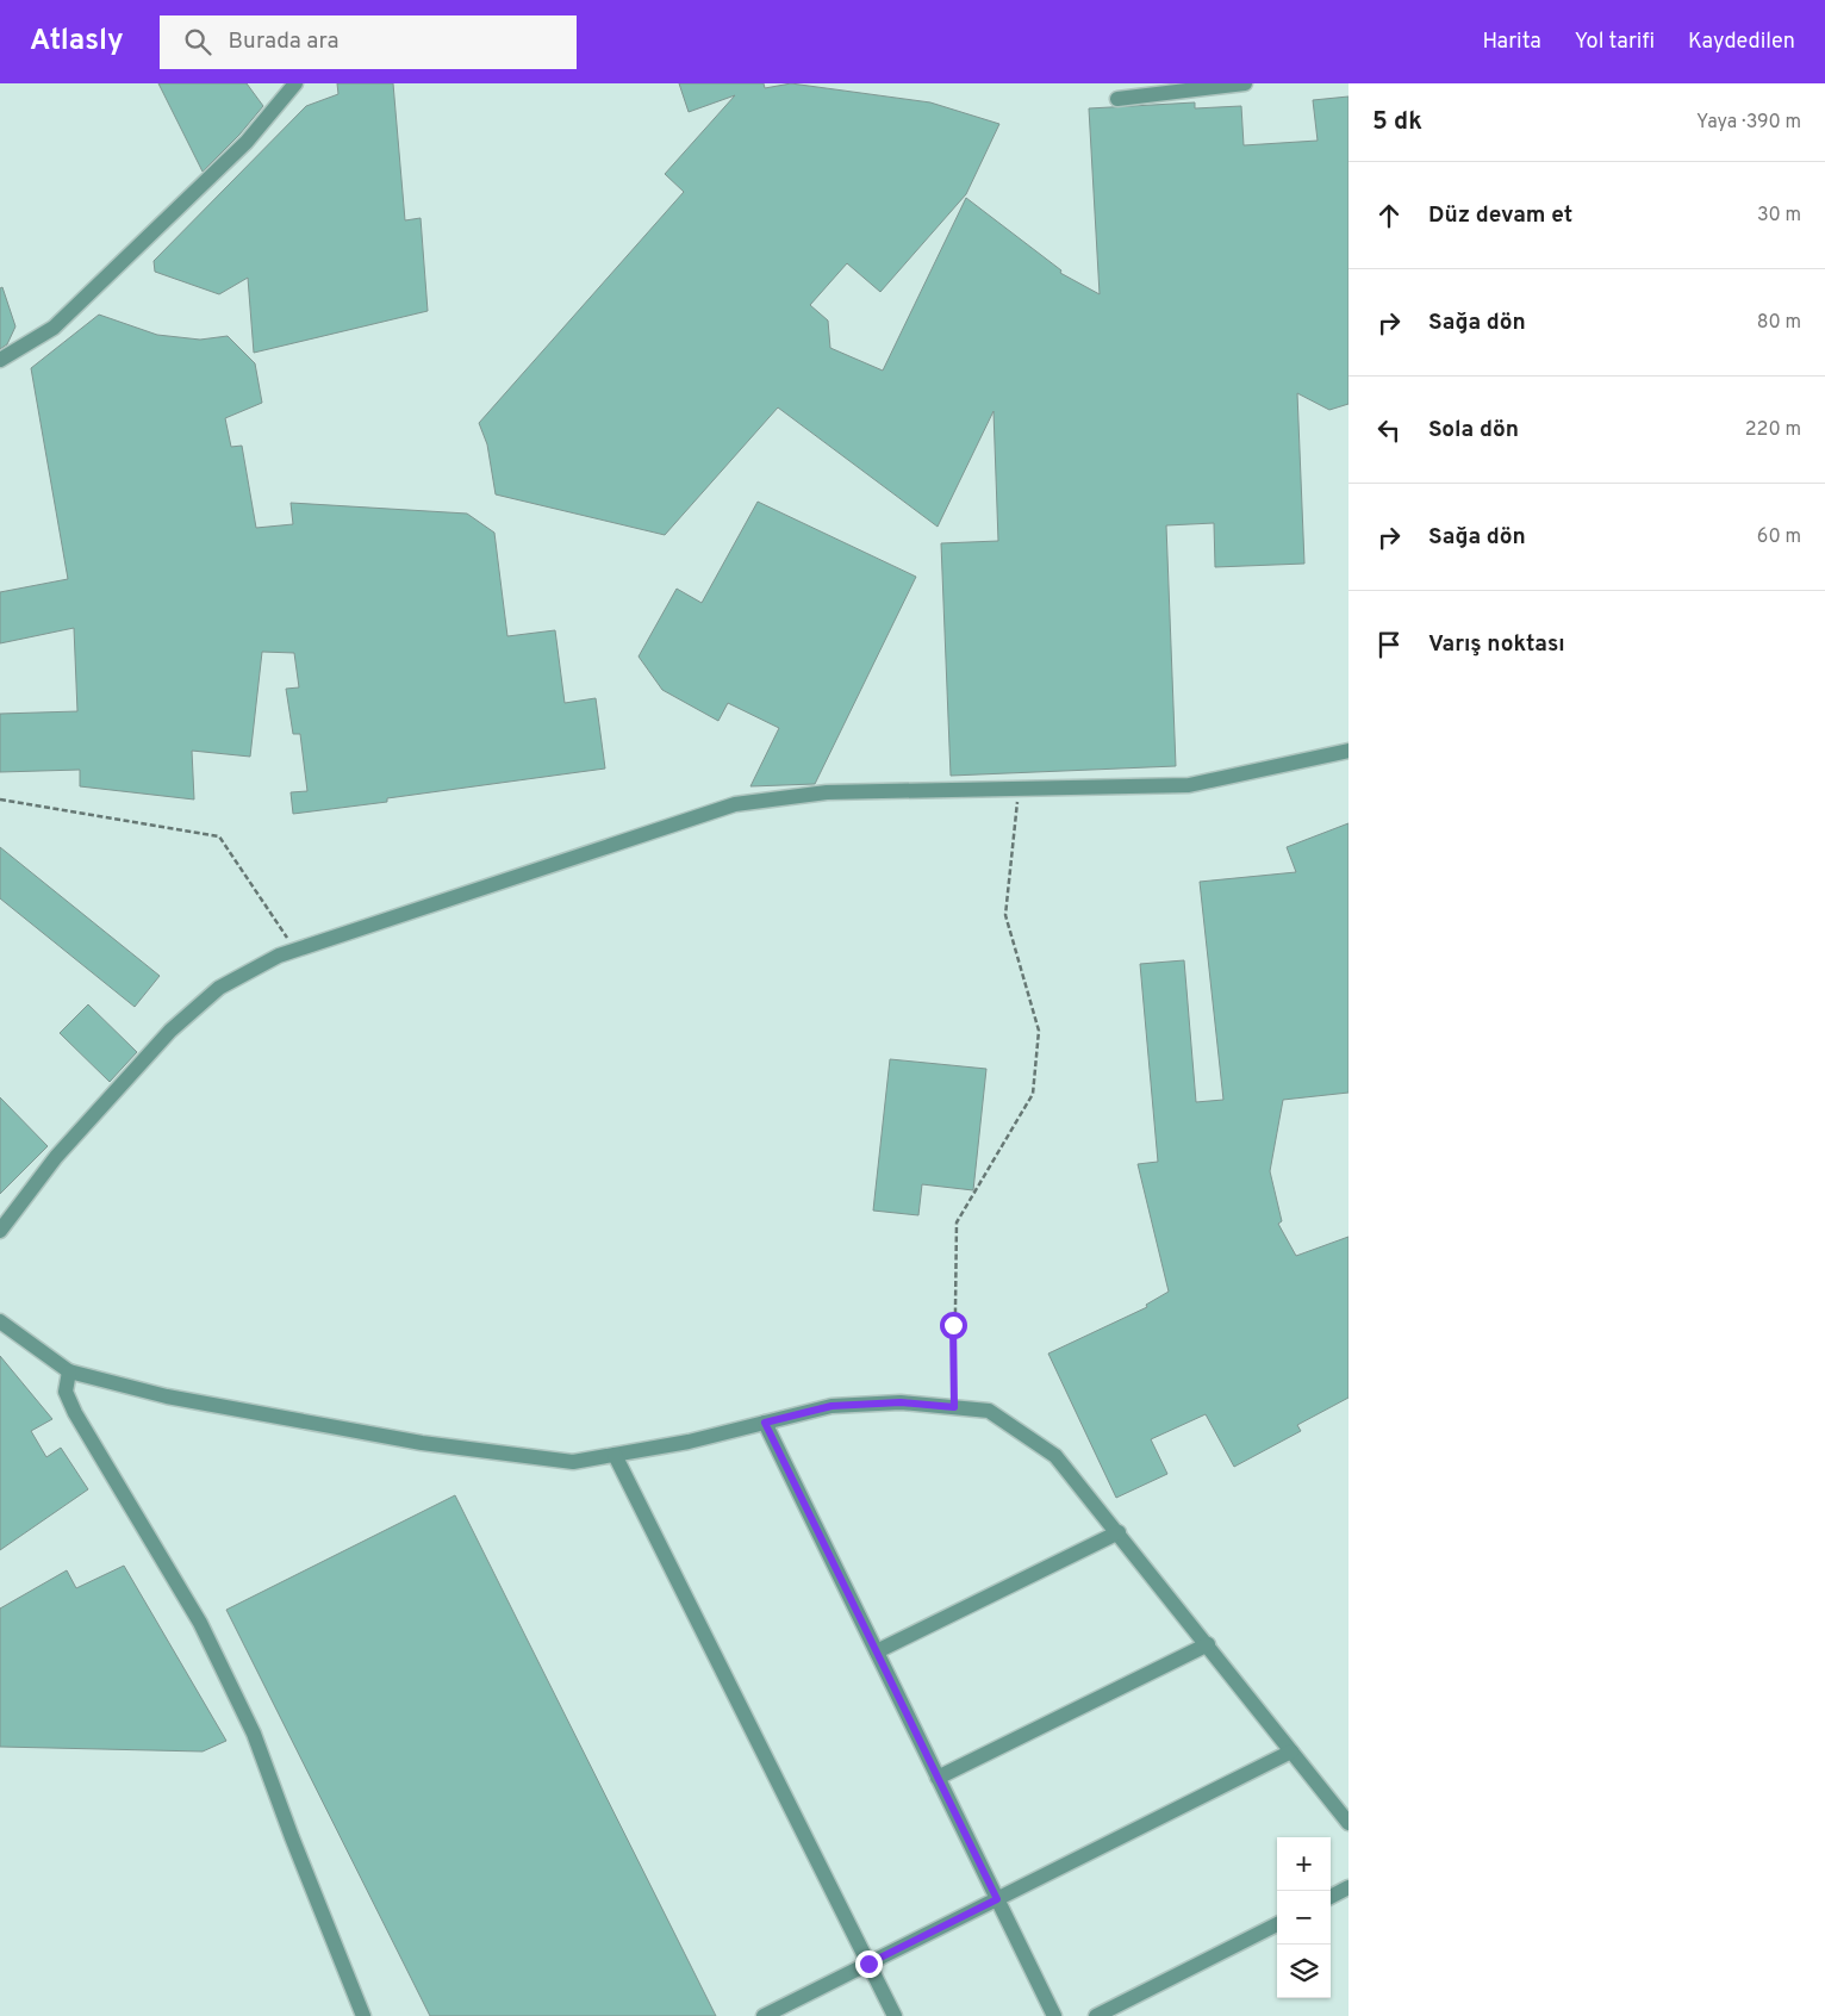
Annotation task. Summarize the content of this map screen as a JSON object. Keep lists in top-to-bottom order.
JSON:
{
  "page": {
    "header": "Atlasly",
    "search": "Burada ara",
    "nav": ["Harita", "Yol tarifi", "Kaydedilen"],
    "heading": ["5 dk", "Yaya · 390 m"],
    "list": [
      ["Düz devam et", "30 m"],
      ["Sağa dön", "80 m"],
      ["Sola dön", "220 m"],
      ["Sağa dön", "60 m"],
      "Varış noktası"
    ],
    "map_buttons": ["+", "−"]
  }
}
